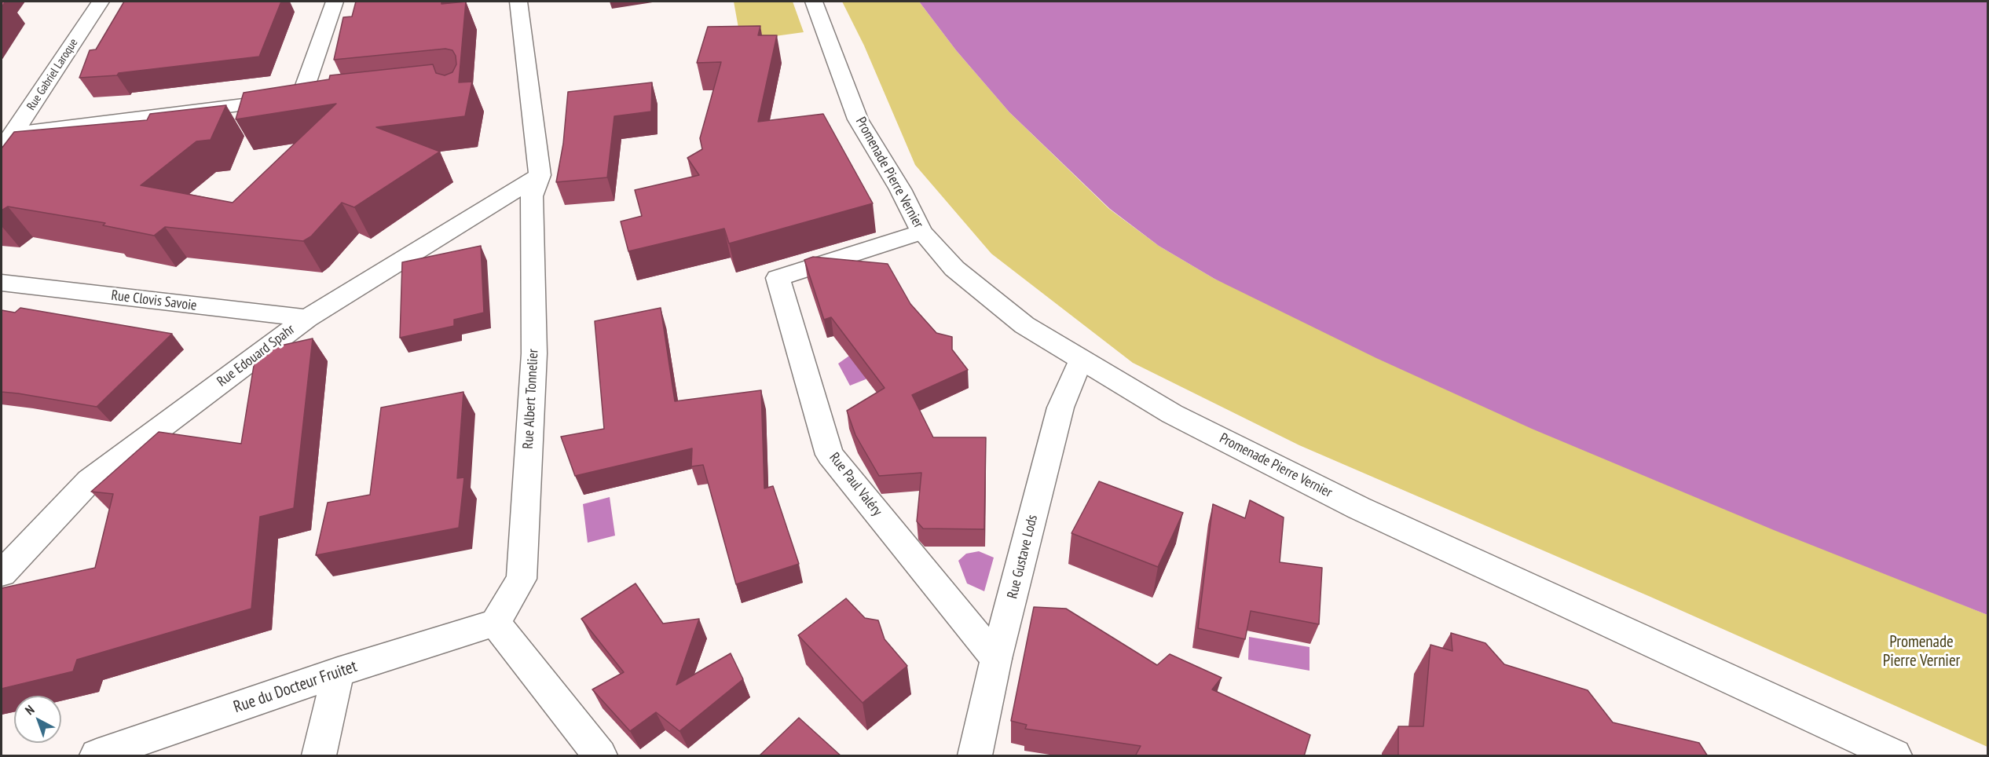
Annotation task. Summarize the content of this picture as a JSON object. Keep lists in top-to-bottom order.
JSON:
{
  "streets": {
    "street": [
      "Rue Gabriel Laroque",
      "Promenade Pierre Vernier",
      "Rue Clovis Savoie",
      "Rue Edouard Spahr",
      "Rue Albert Tonnelier",
      "Rue Paul Valéry",
      "Rue Gustave Lods",
      "Rue du Docteur Fruitet"
    ]
  },
  "crossings": [
    ["Promenade Pierre Vernier", "Rue Paul Valéry"],
    ["Promenade Pierre Vernier", "Rue Gustave Lods"],
    ["Rue Clovis Savoie", "Rue Edouard Spahr"],
    ["Rue Edouard Spahr", "Rue Albert Tonnelier"],
    ["Rue Albert Tonnelier", "Rue du Docteur Fruitet"],
    ["Rue Paul Valéry", "Rue Gustave Lods"]
  ],
  "parks": ["Promenade Pierre Vernier"],
  "north": "top left"
}
